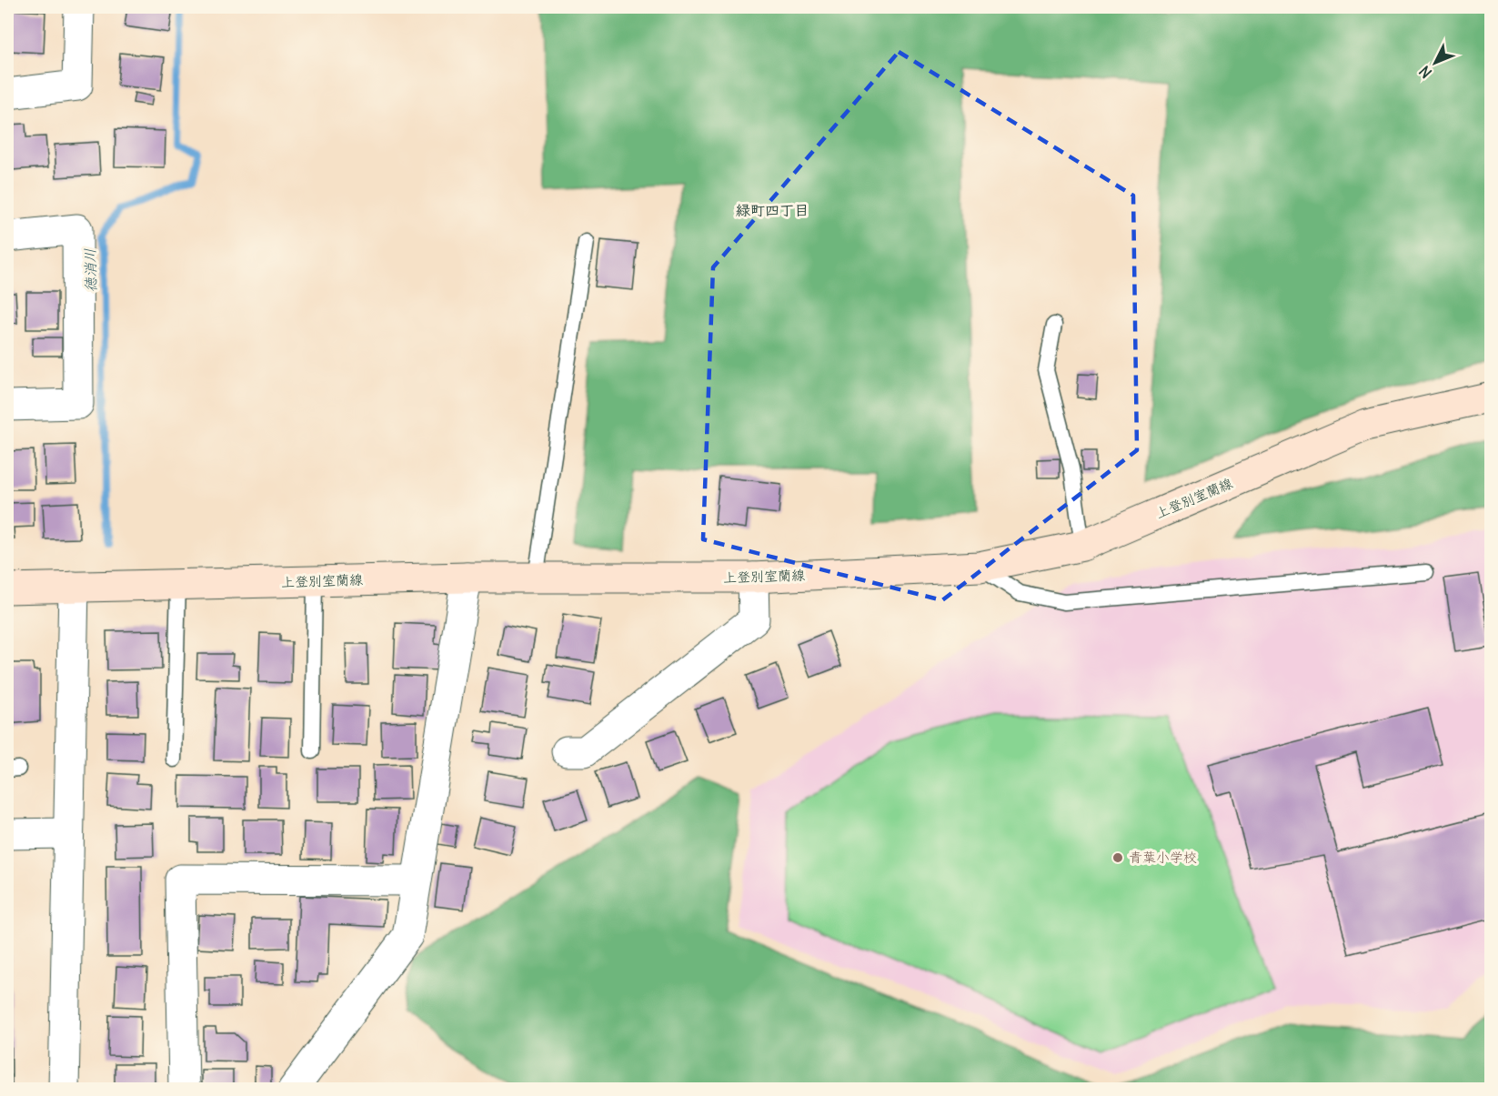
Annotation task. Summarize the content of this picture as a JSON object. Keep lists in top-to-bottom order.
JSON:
{
  "streets": {
    "main road": ["上登別室蘭線"]
  },
  "districts": ["緑町四丁目"],
  "water": ["徳消川"],
  "places": ["青葉小学校"],
  "north": "bottom left"
}
